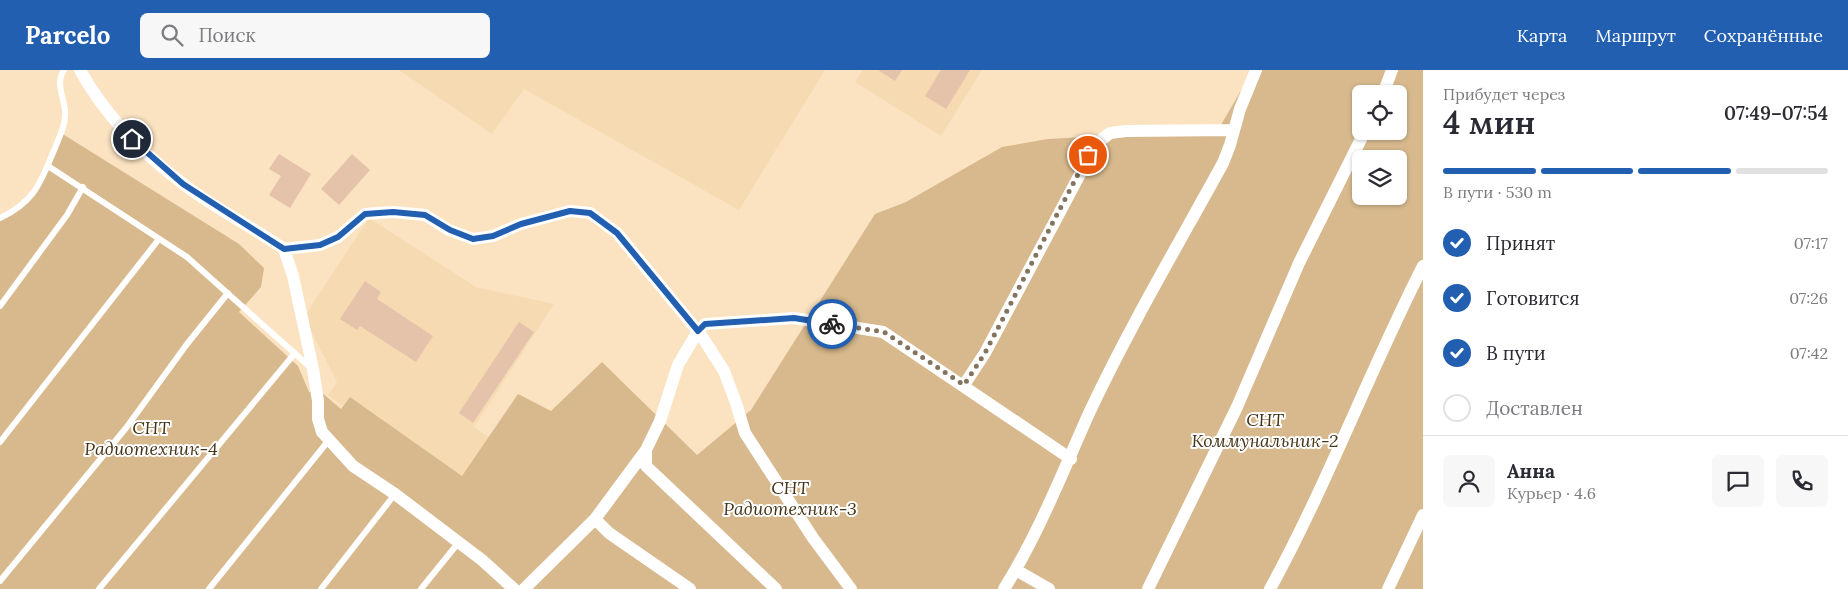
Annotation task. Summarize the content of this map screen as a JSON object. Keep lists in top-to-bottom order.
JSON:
{
  "parks": ["СНТ Коммунальник-2", "СНТ Радиотехник-4", "СНТ Радиотехник-3"],
  "page": {
    "header": "Parcelo",
    "search": "Поиск",
    "nav": ["Карта", "Маршрут", "Сохранённые"],
    "heading": ["4 мин", "Прибудет через", "07:49–07:54"],
    "panel": ["Анна", "Курьер · 4.6"],
    "bar": "В пути · 530 m",
    "list": [
      ["Принят", "07:17"],
      ["Готовится", "07:26"],
      ["В пути", "07:42"],
      "Доставлен"
    ]
  }
}
